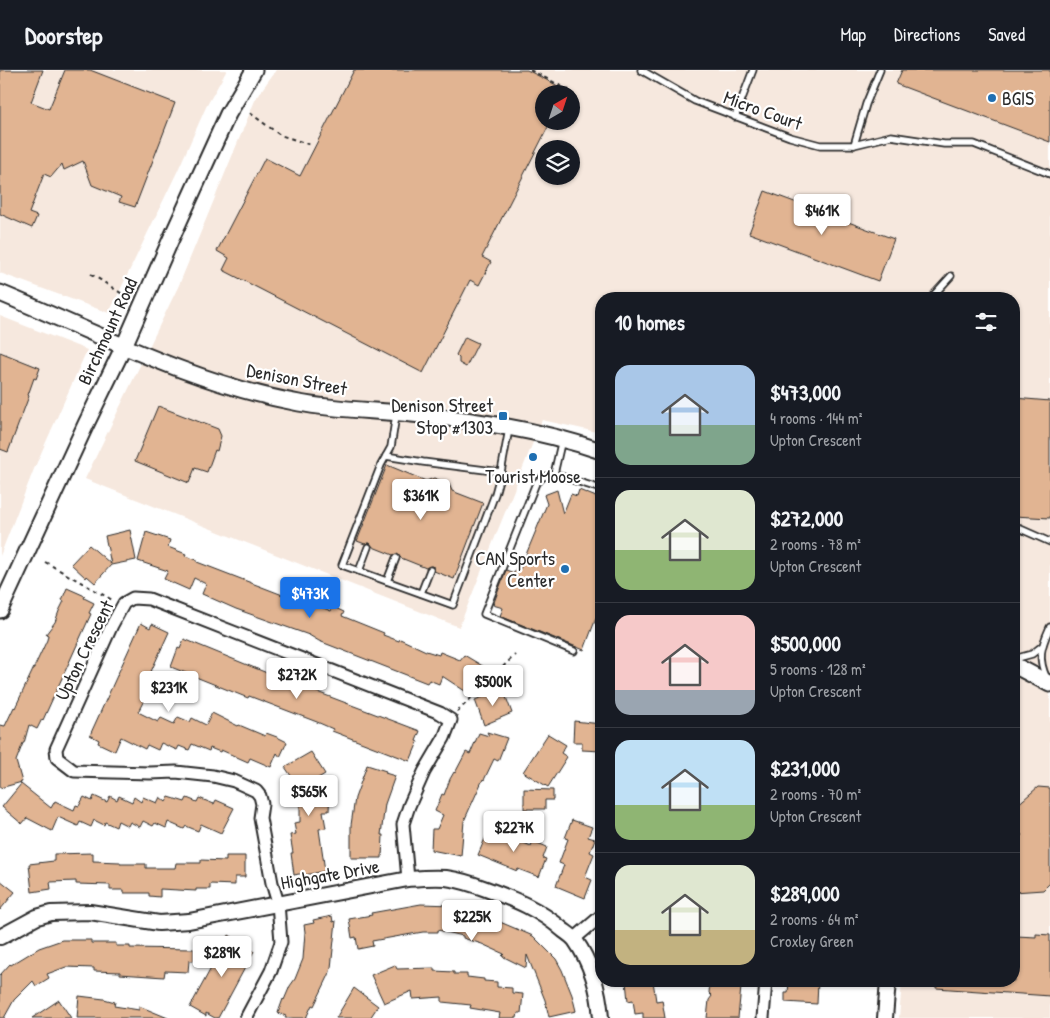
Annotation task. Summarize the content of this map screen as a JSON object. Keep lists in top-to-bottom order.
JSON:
{
  "streets": {
    "main road": ["Birchmount Road", "Denison Street"],
    "street": ["Upton Crescent", "Highgate Drive"],
    "lane": ["Micro Court"]
  },
  "crossings": [
    ["Birchmount Road", "Denison Street"],
    ["Upton Crescent", "Highgate Drive"]
  ],
  "places": {
    "other": ["BGIS", "Tourist Moose", "CAN Sports Center"],
    "transit": ["Denison Street Stop #1303"]
  },
  "north": "top right",
  "page": {
    "header": "Doorstep",
    "nav": ["Map", "Directions", "Saved"],
    "price": [
      "$461K",
      "$361K",
      "$473K",
      "$272K",
      "$500K",
      "$231K",
      "$565K",
      "$227K",
      "$225K",
      "$289K"
    ],
    "heading": "10 homes",
    "list": [
      {
        "name": "$473,000",
        "note": "4 rooms · 144 m² · Upton Crescent"
      },
      {
        "name": "$272,000",
        "note": "2 rooms · 78 m² · Upton Crescent"
      },
      {
        "name": "$500,000",
        "note": "5 rooms · 128 m² · Upton Crescent"
      },
      {
        "name": "$231,000",
        "note": "2 rooms · 70 m² · Upton Crescent"
      },
      {
        "name": "$289,000",
        "note": "2 rooms · 64 m² · Croxley Green"
      }
    ]
  }
}
